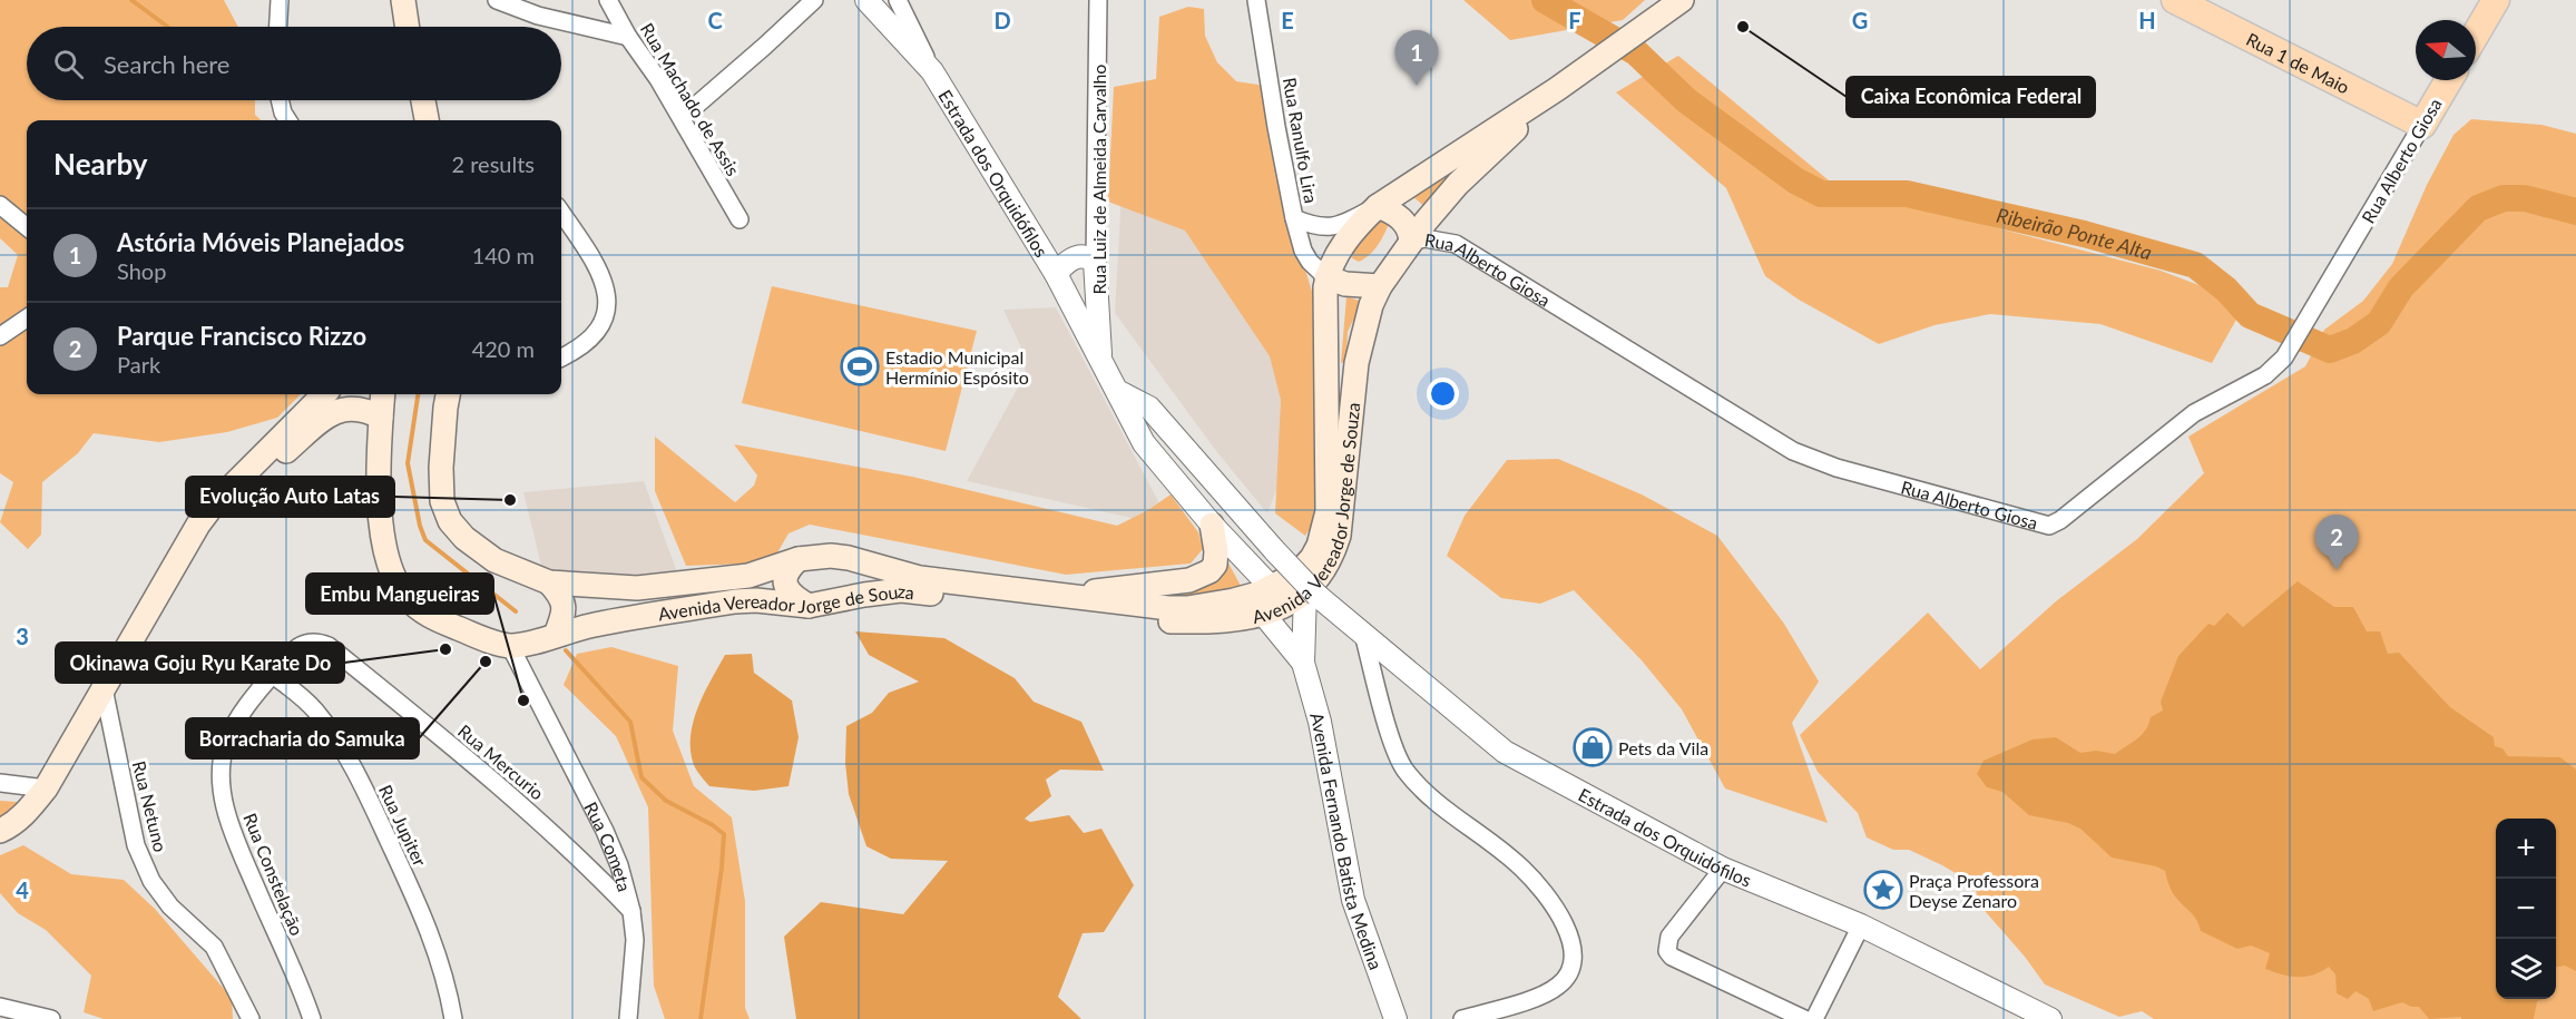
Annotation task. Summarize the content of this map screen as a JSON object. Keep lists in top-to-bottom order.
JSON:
{
  "streets": {
    "main road": ["Rua 1 de Maio", "Rua Alberto Giosa", "Avenida Vereador Jorge de Souza"],
    "street": [
      "Rua Machado de Assis",
      "Rua Ranulfo Lira",
      "Estrada dos Orquidófilos",
      "Rua Luiz de Almeida Carvalho",
      "Rua Mercurio",
      "Rua Netuno",
      "Rua Jupiter",
      "Avenida Fernando Batista Medina",
      "Rua Cometa",
      "Rua Constelação"
    ]
  },
  "crossings": [
    ["Rua 1 de Maio", "Rua Alberto Giosa"],
    ["Rua Ranulfo Lira", "Avenida Vereador Jorge de Souza"],
    ["Rua Alberto Giosa", "Avenida Vereador Jorge de Souza"],
    ["Estrada dos Orquidófilos", "Rua Luiz de Almeida Carvalho"],
    ["Estrada dos Orquidófilos", "Avenida Vereador Jorge de Souza"],
    ["Estrada dos Orquidófilos", "Avenida Fernando Batista Medina"],
    ["Avenida Vereador Jorge de Souza", "Avenida Fernando Batista Medina"],
    ["Rua Mercurio", "Rua Jupiter"],
    ["Rua Mercurio", "Rua Cometa"],
    ["Rua Mercurio", "Rua Constelação"],
    ["Rua Jupiter", "Rua Constelação"]
  ],
  "water": ["Ribeirão Ponte Alta"],
  "places": {
    "other": [
      "Caixa Econômica Federal",
      "Evolução Auto Latas",
      "Okinawa Goju Ryu Karate Do",
      "Borracharia do Samuka",
      "Embu Mangueiras"
    ],
    "sports": ["Estadio Municipal Hermínio Espósito"],
    "shop": ["Pets da Vila"],
    "place": ["Praça Professora Deyse Zenaro"]
  },
  "north": "left",
  "page": {
    "search": "Search here",
    "pins": ["1", "2"],
    "heading": ["Nearby", "2 results"],
    "list": [
      {
        "mark": "1",
        "name": "Astória Móveis Planejados",
        "note": "Shop",
        "value": "140 m"
      },
      {
        "mark": "2",
        "name": "Parque Francisco Rizzo",
        "note": "Park",
        "value": "420 m"
      }
    ],
    "map_buttons": ["+", "−"]
  },
  "grid": {
    "columns": [
      "C",
      "D",
      "E",
      "F",
      "G",
      "H"
    ],
    "rows": ["3", "4"]
  }
}
